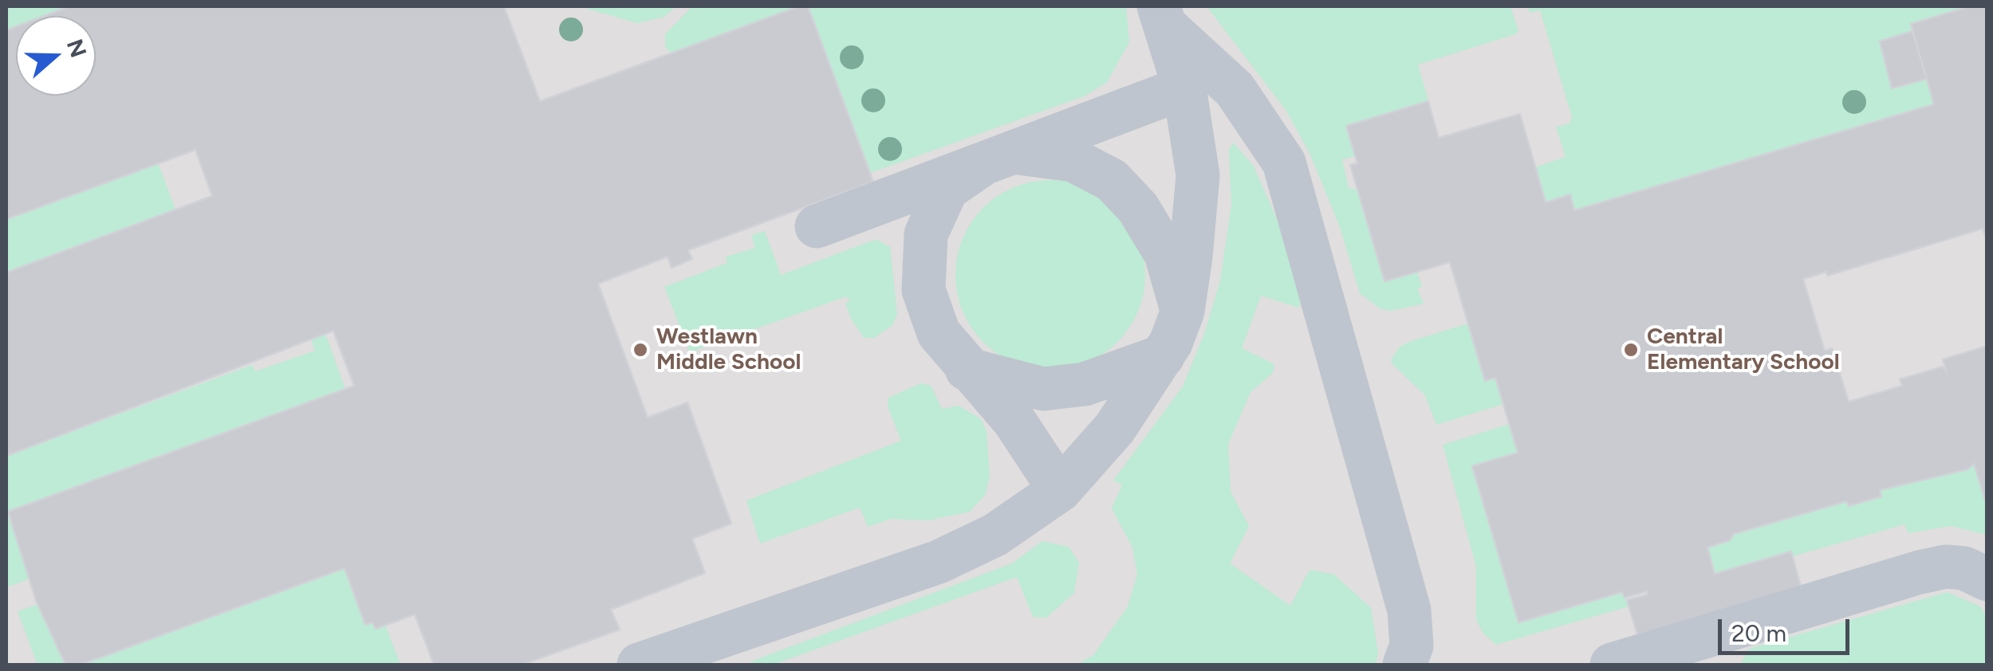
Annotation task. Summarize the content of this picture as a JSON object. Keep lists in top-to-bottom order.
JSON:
{
  "places": ["Westlawn Middle School", "Central Elementary School"],
  "scale_bar": "20 m",
  "north": "right"
}
